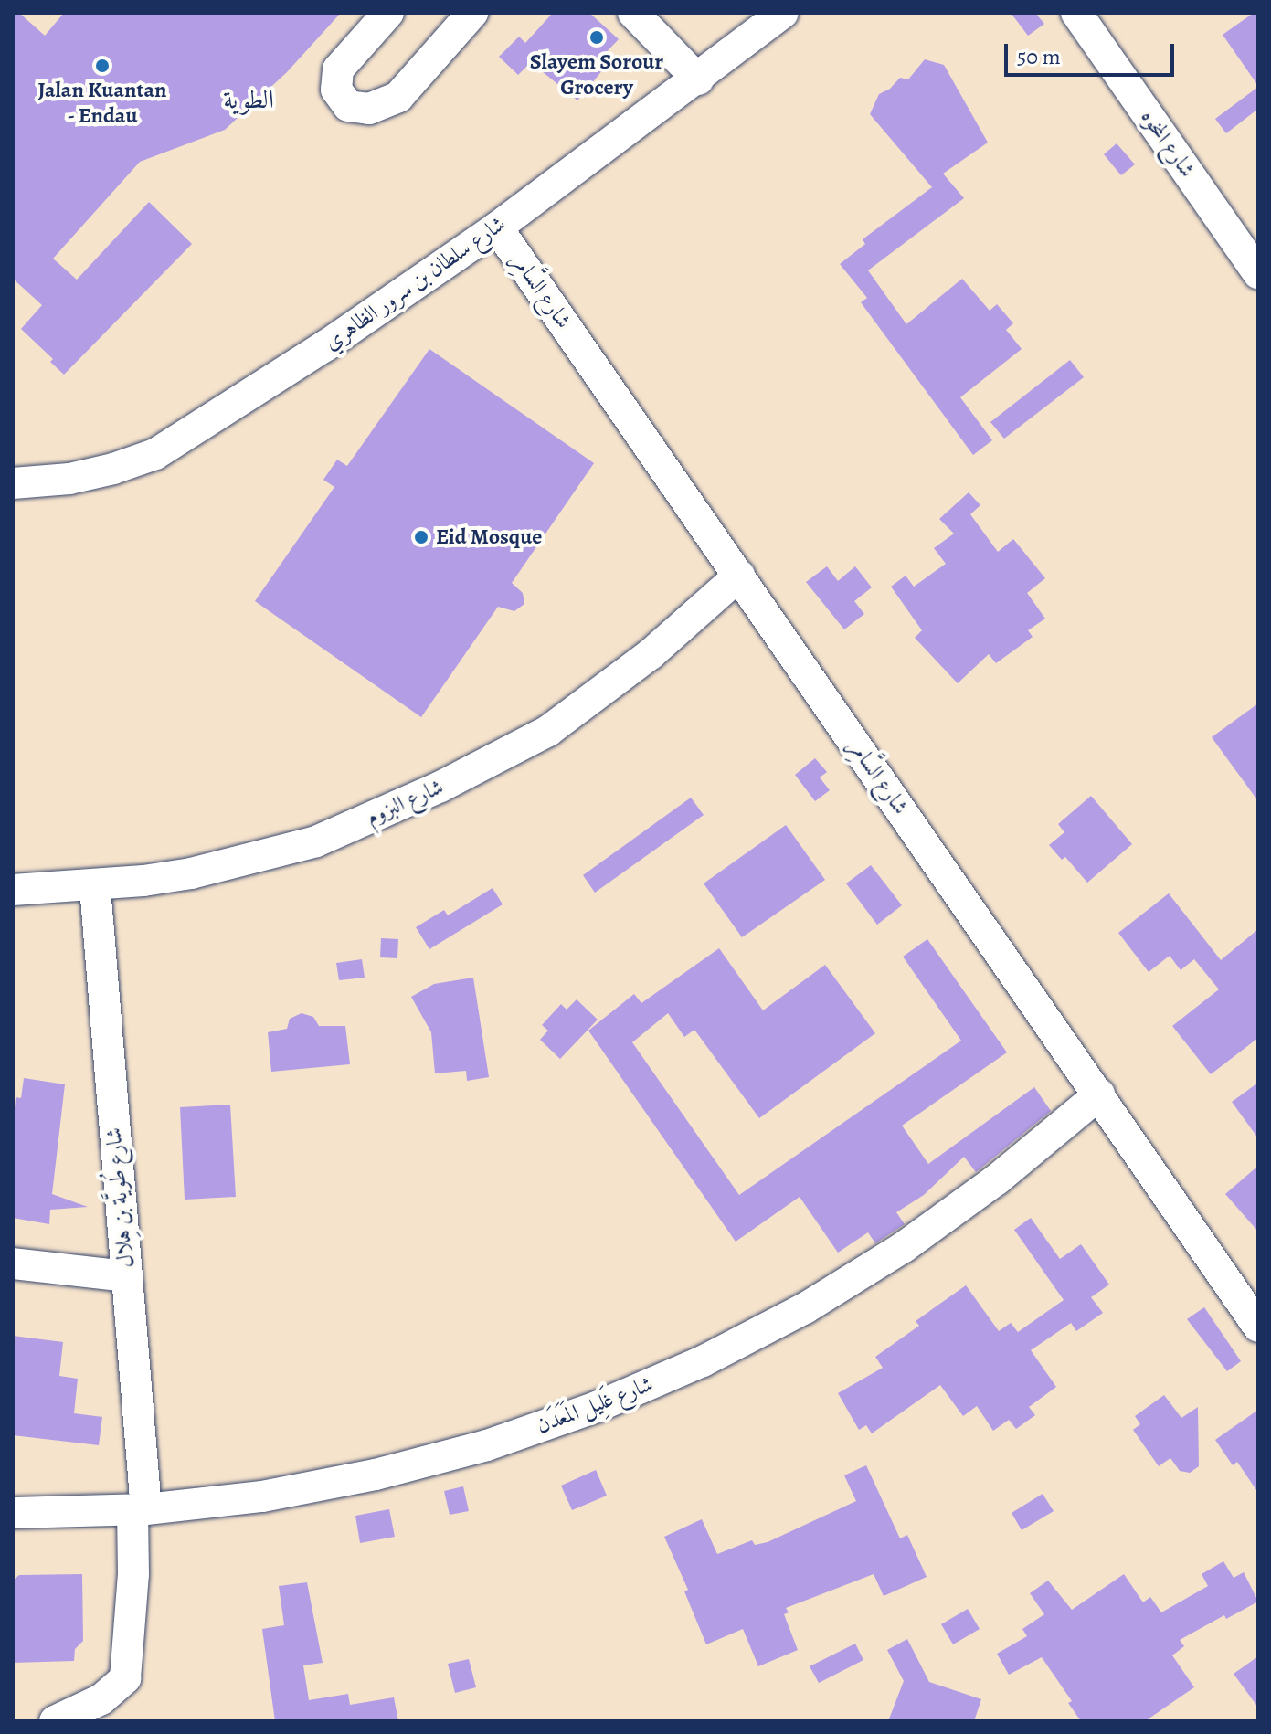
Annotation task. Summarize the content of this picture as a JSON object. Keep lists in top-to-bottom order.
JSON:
{
  "streets": {
    "street": [
      "شارع المخوه",
      "شارع سلطان بن سرور الظاهري",
      "شارع السَّامِر",
      "شارع البزوم",
      "شارع طُويَّة بن هِلال",
      "شارع غَلِيل المَعَدَن"
    ]
  },
  "crossings": [
    ["شارع سلطان بن سرور الظاهري", "شارع السَّامِر"],
    ["شارع السَّامِر", "شارع البزوم"],
    ["شارع السَّامِر", "شارع غَلِيل المَعَدَن"],
    ["شارع البزوم", "شارع طُويَّة بن هِلال"],
    ["شارع طُويَّة بن هِلال", "شارع غَلِيل المَعَدَن"]
  ],
  "districts": ["الطوية"],
  "places": ["Slayem Sorour Grocery", "Jalan Kuantan - Endau", "Eid Mosque"],
  "scale_bar": "50 m"
}
